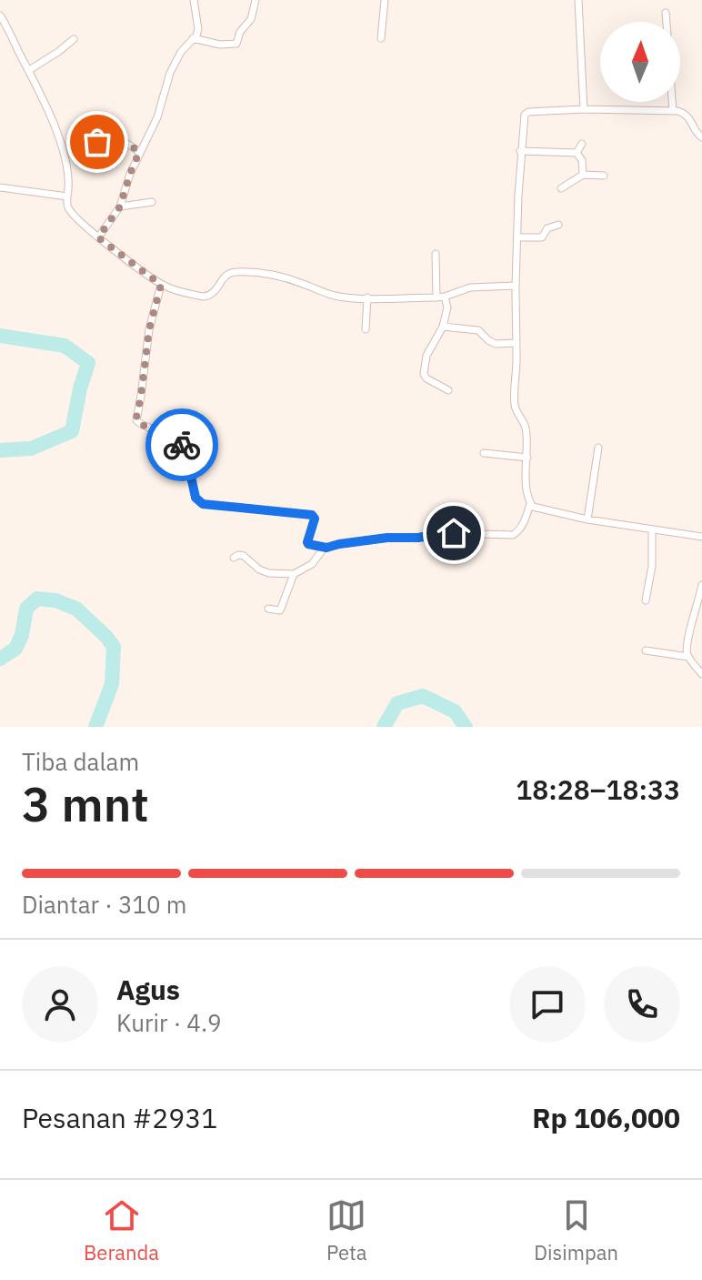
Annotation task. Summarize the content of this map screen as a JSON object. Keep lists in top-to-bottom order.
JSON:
{
  "north": "top",
  "page": {
    "heading": ["3 mnt", "Tiba dalam", "18:28–18:33"],
    "panel": [
      "Agus",
      "Kurir · 4.9",
      "Pesanan #2931",
      "Rp 106,000"
    ],
    "bar": "Diantar · 310 m",
    "tabs": ["Beranda", "Peta", "Disimpan"]
  }
}
